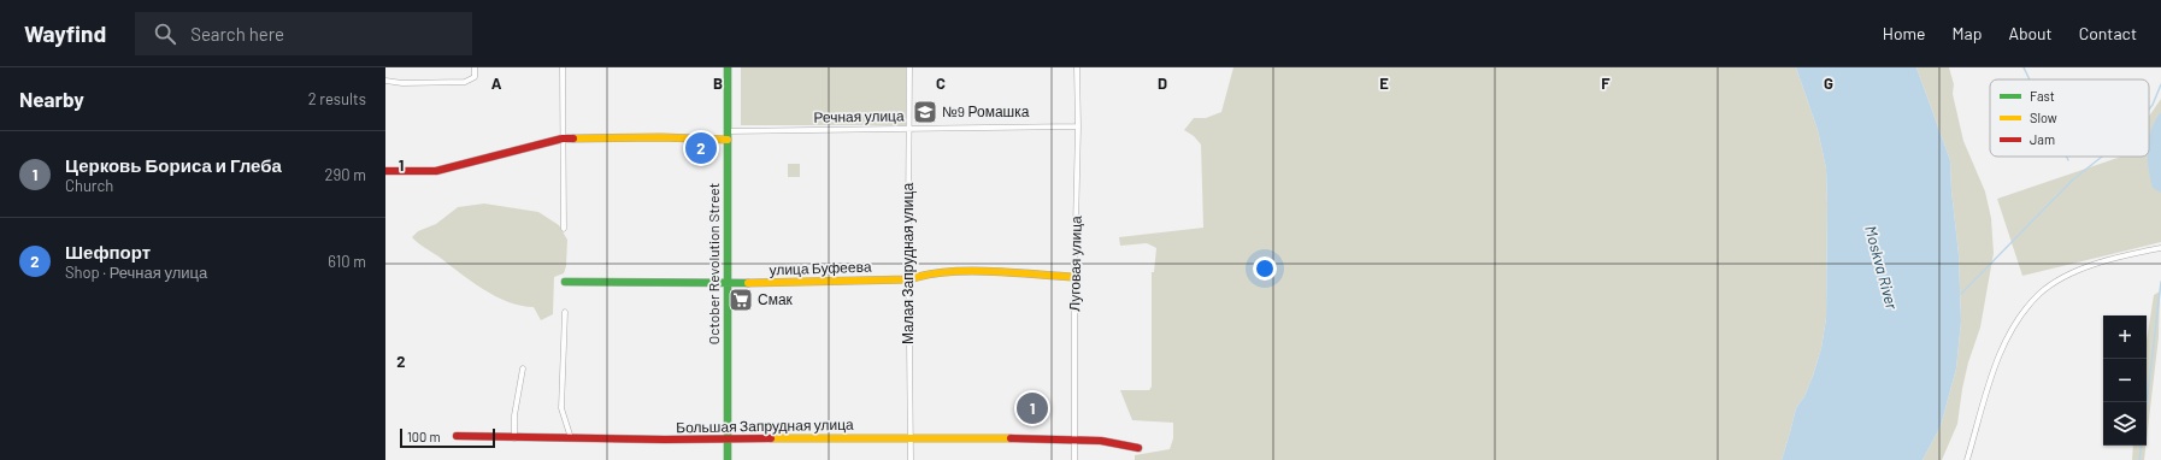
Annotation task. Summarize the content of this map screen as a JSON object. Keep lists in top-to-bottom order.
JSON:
{
  "streets": {
    "street": [
      "Речная улица",
      "October Revolution Street",
      "Малая Запрудная улица",
      "Луговая улица",
      "улица Буфеева",
      "Большая Запрудная улица"
    ]
  },
  "crossings": [
    ["Речная улица", "October Revolution Street"],
    ["Речная улица", "Малая Запрудная улица"],
    ["Речная улица", "Луговая улица"],
    ["October Revolution Street", "улица Буфеева"],
    ["October Revolution Street", "Большая Запрудная улица"],
    ["Малая Запрудная улица", "улица Буфеева"],
    ["Малая Запрудная улица", "Большая Запрудная улица"],
    ["Луговая улица", "улица Буфеева"],
    ["Луговая улица", "Большая Запрудная улица"]
  ],
  "water": ["Moskva River"],
  "places": {
    "school or university": ["№9 Ромашка"],
    "supermarket": ["Смак"]
  },
  "legend": ["Fast", "Slow", "Jam"],
  "scale_bar": "100 m",
  "page": {
    "header": "Wayfind",
    "search": "Search here",
    "nav": [
      "Home",
      "Map",
      "About",
      "Contact"
    ],
    "heading": ["Nearby", "2 results"],
    "list": [
      {
        "mark": "1",
        "name": "Церковь Бориса и Глеба",
        "note": "Church",
        "value": "290 m"
      },
      {
        "mark": "2",
        "name": "Шефпорт",
        "note": "Shop · Речная улица",
        "value": "610 m"
      }
    ],
    "pins": ["2", "1"],
    "map_buttons": ["+", "−"],
    "scale": "100 m"
  },
  "grid": {
    "columns": [
      "A",
      "B",
      "C",
      "D",
      "E",
      "F",
      "G"
    ],
    "rows": ["1", "2"]
  }
}
